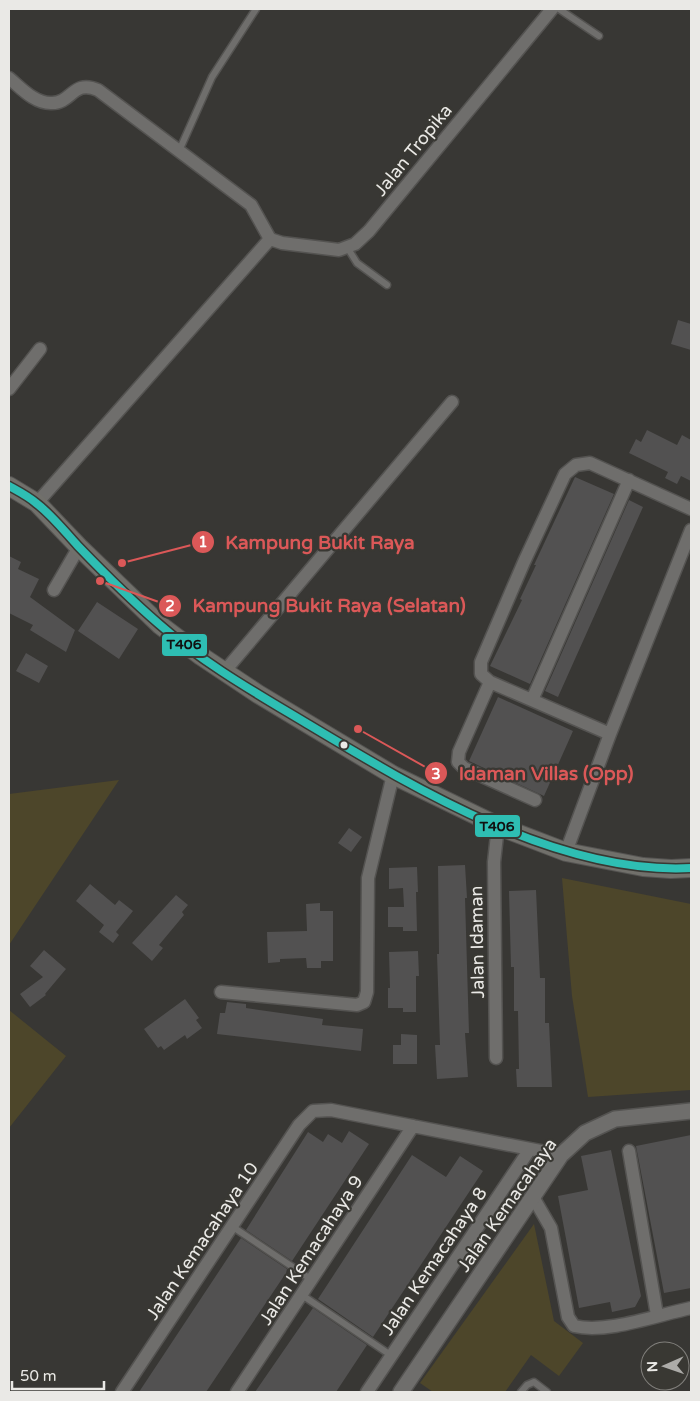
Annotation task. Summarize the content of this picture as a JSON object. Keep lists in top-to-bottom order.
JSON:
{
  "streets": {
    "street": [
      "Jalan Tropika",
      "Jalan Idaman",
      "Jalan Kemacahaya",
      "Jalan Kemacahaya 10",
      "Jalan Kemacahaya 9",
      "Jalan Kemacahaya 8"
    ]
  },
  "crossings": [
    ["Jalan Kemacahaya 10", "Jalan Kemacahaya 9"]
  ],
  "places": ["Kampung Bukit Raya", "Kampung Bukit Raya (Selatan)", "Idaman Villas (Opp)"],
  "lines": ["transit line T406"],
  "scale_bar": "50 m",
  "north": "left"
}
